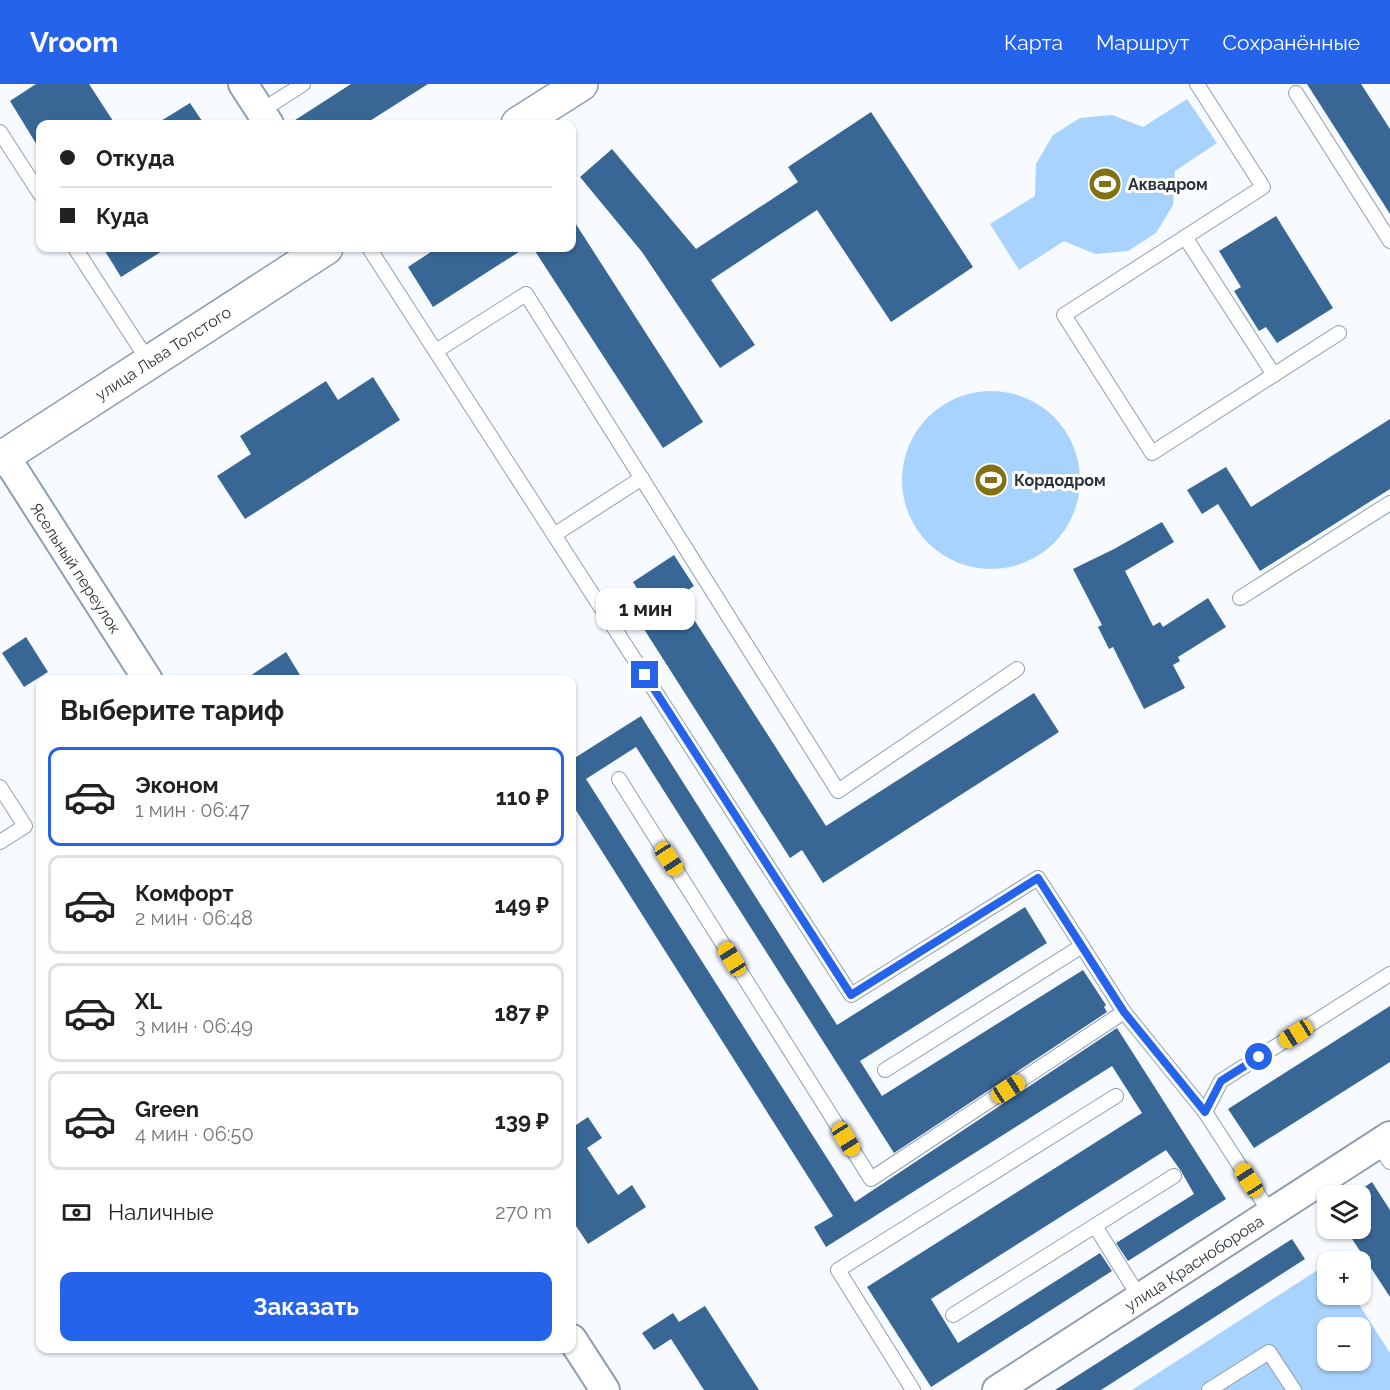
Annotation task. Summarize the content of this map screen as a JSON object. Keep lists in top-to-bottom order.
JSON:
{
  "streets": {
    "street": ["улица Льва Толстого", "Ясельный переулок", "улица Красноборова"]
  },
  "crossings": [
    ["улица Льва Толстого", "Ясельный переулок"]
  ],
  "places": {
    "sports": ["Аквадром", "Кордодром"]
  },
  "page": {
    "header": "Vroom",
    "nav": ["Карта", "Маршрут", "Сохранённые"],
    "banner": ["Откуда", "Куда"],
    "bubble": "1 мин",
    "heading": "Выберите тариф",
    "list": [
      {
        "name": "Эконом",
        "note": "1 мин · 06:47",
        "value": "110 ₽"
      },
      {
        "name": "Комфорт",
        "note": "2 мин · 06:48",
        "value": "149 ₽"
      },
      {
        "name": "XL",
        "note": "3 мин · 06:49",
        "value": "187 ₽"
      },
      {
        "name": "Green",
        "note": "4 мин · 06:50",
        "value": "139 ₽"
      }
    ],
    "pay": ["Наличные", "270 m"],
    "map_buttons": ["+", "−"],
    "buttons": "Заказать"
  }
}
